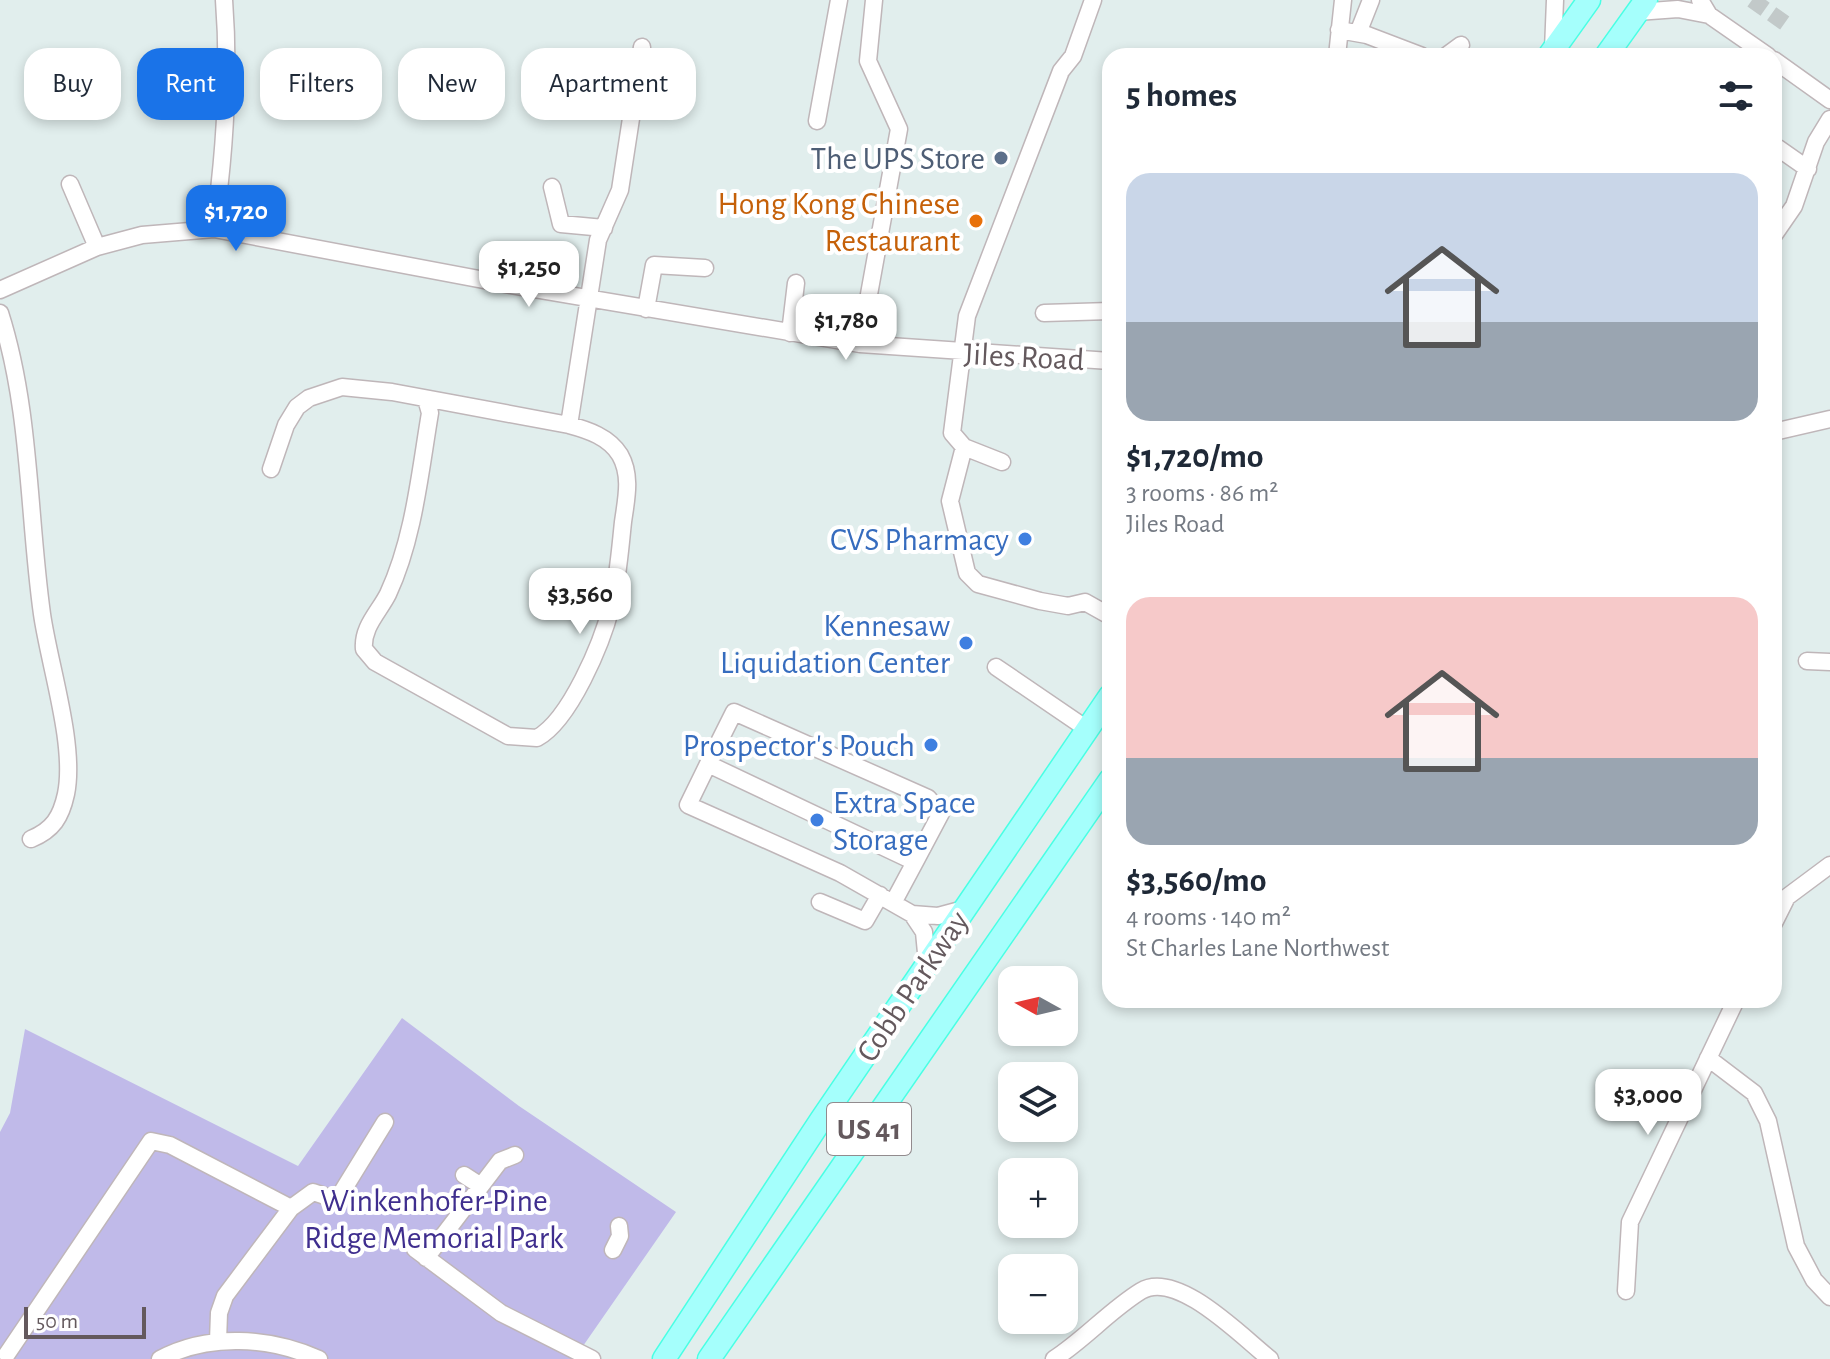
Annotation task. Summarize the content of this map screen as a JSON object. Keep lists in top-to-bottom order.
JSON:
{
  "streets": {
    "main road": ["Cobb Parkway", "US 41"],
    "street": ["Jiles Road"]
  },
  "parks": ["Winkenhofer-Pine Ridge Memorial Park"],
  "places": [
    "The UPS Store",
    "Hong Kong Chinese Restaurant",
    "CVS Pharmacy",
    "Kennesaw Liquidation Center",
    "Prospector's Pouch",
    "Extra Space Storage"
  ],
  "scale_bar": "50 m",
  "north": "left",
  "page": {
    "chip": [
      "Buy",
      "Rent",
      "Filters",
      "New",
      "Apartment"
    ],
    "heading": "5 homes",
    "list": [
      {
        "name": "$1,720/mo",
        "note": "3 rooms · 86 m² · Jiles Road"
      },
      {
        "name": "$3,560/mo",
        "note": "4 rooms · 140 m² · St Charles Lane Northwest"
      }
    ],
    "price": [
      "$1,720",
      "$1,250",
      "$1,780",
      "$3,560",
      "$3,000"
    ],
    "map_buttons": ["+", "−"],
    "scale": "50 m"
  }
}
